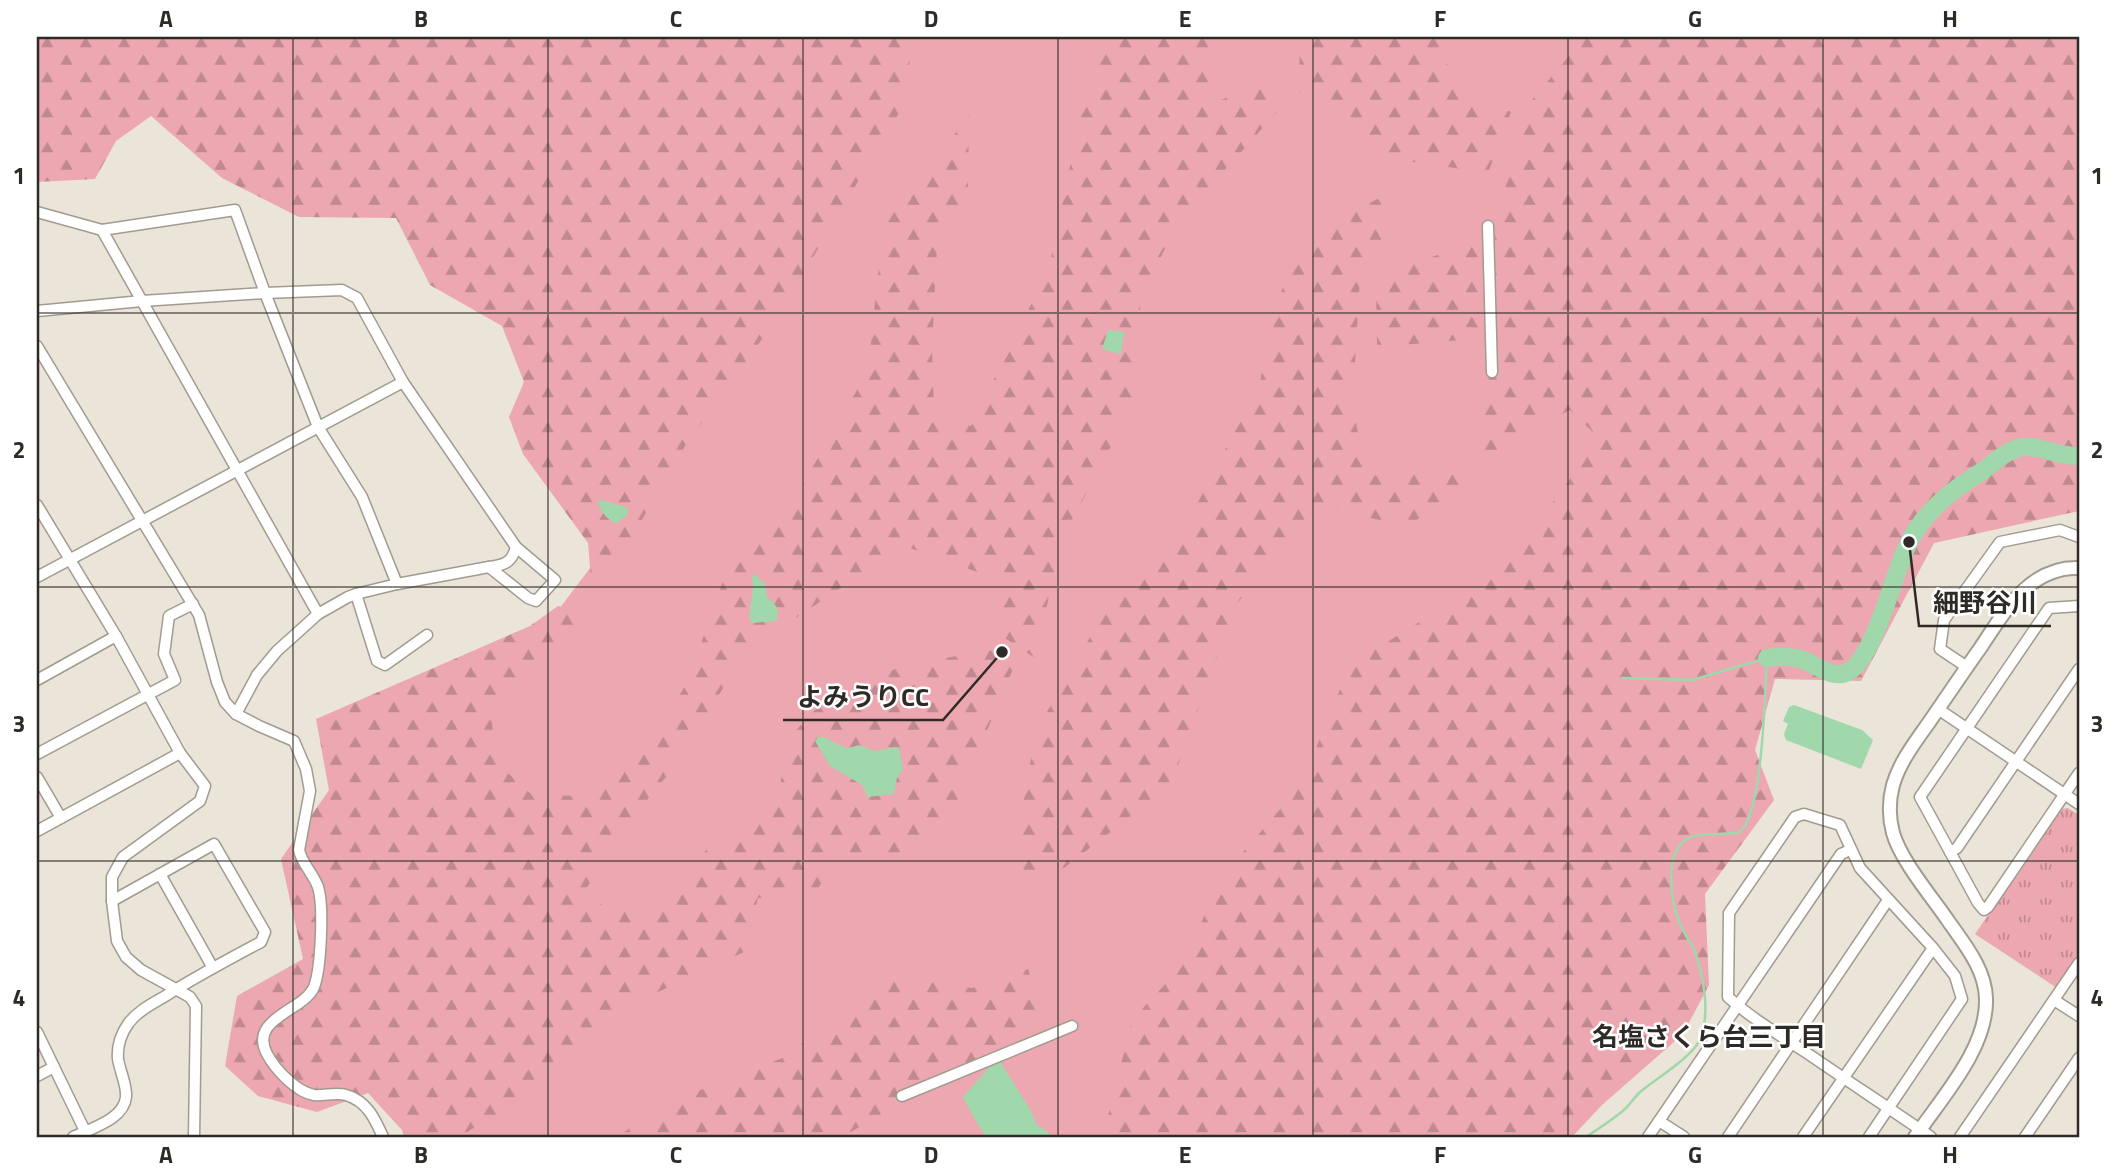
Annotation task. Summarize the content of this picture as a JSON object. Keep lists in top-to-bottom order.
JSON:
{
  "districts": ["名塩さくら台三丁目"],
  "places": ["細野谷川", "よみうりCC"],
  "grid": {
    "columns": [
      "A",
      "B",
      "C",
      "D",
      "E",
      "F",
      "G",
      "H"
    ],
    "rows": [
      "1",
      "2",
      "3",
      "4"
    ]
  }
}
